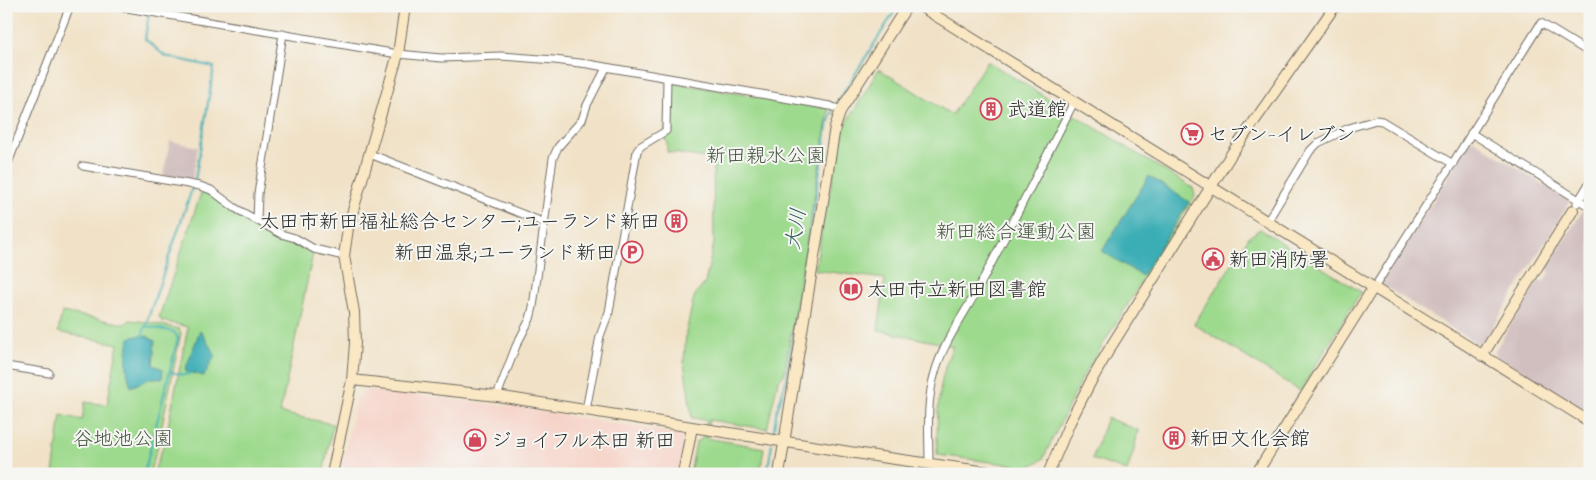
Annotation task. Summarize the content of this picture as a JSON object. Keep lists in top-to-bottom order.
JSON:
{
  "water": ["大川"],
  "parks": ["新田親水公園", "新田総合運動公園", "谷地池公園"],
  "places": {
    "building": ["武道館", "太田市新田福祉総合センター;ユーランド新田", "新田文化会館"],
    "supermarket": ["セブン-イレブン"],
    "parking": ["新田温泉;ユーランド新田"],
    "public building": ["新田消防署"],
    "library": ["太田市立新田図書館"],
    "shop": ["ジョイフル本田 新田"]
  }
}
